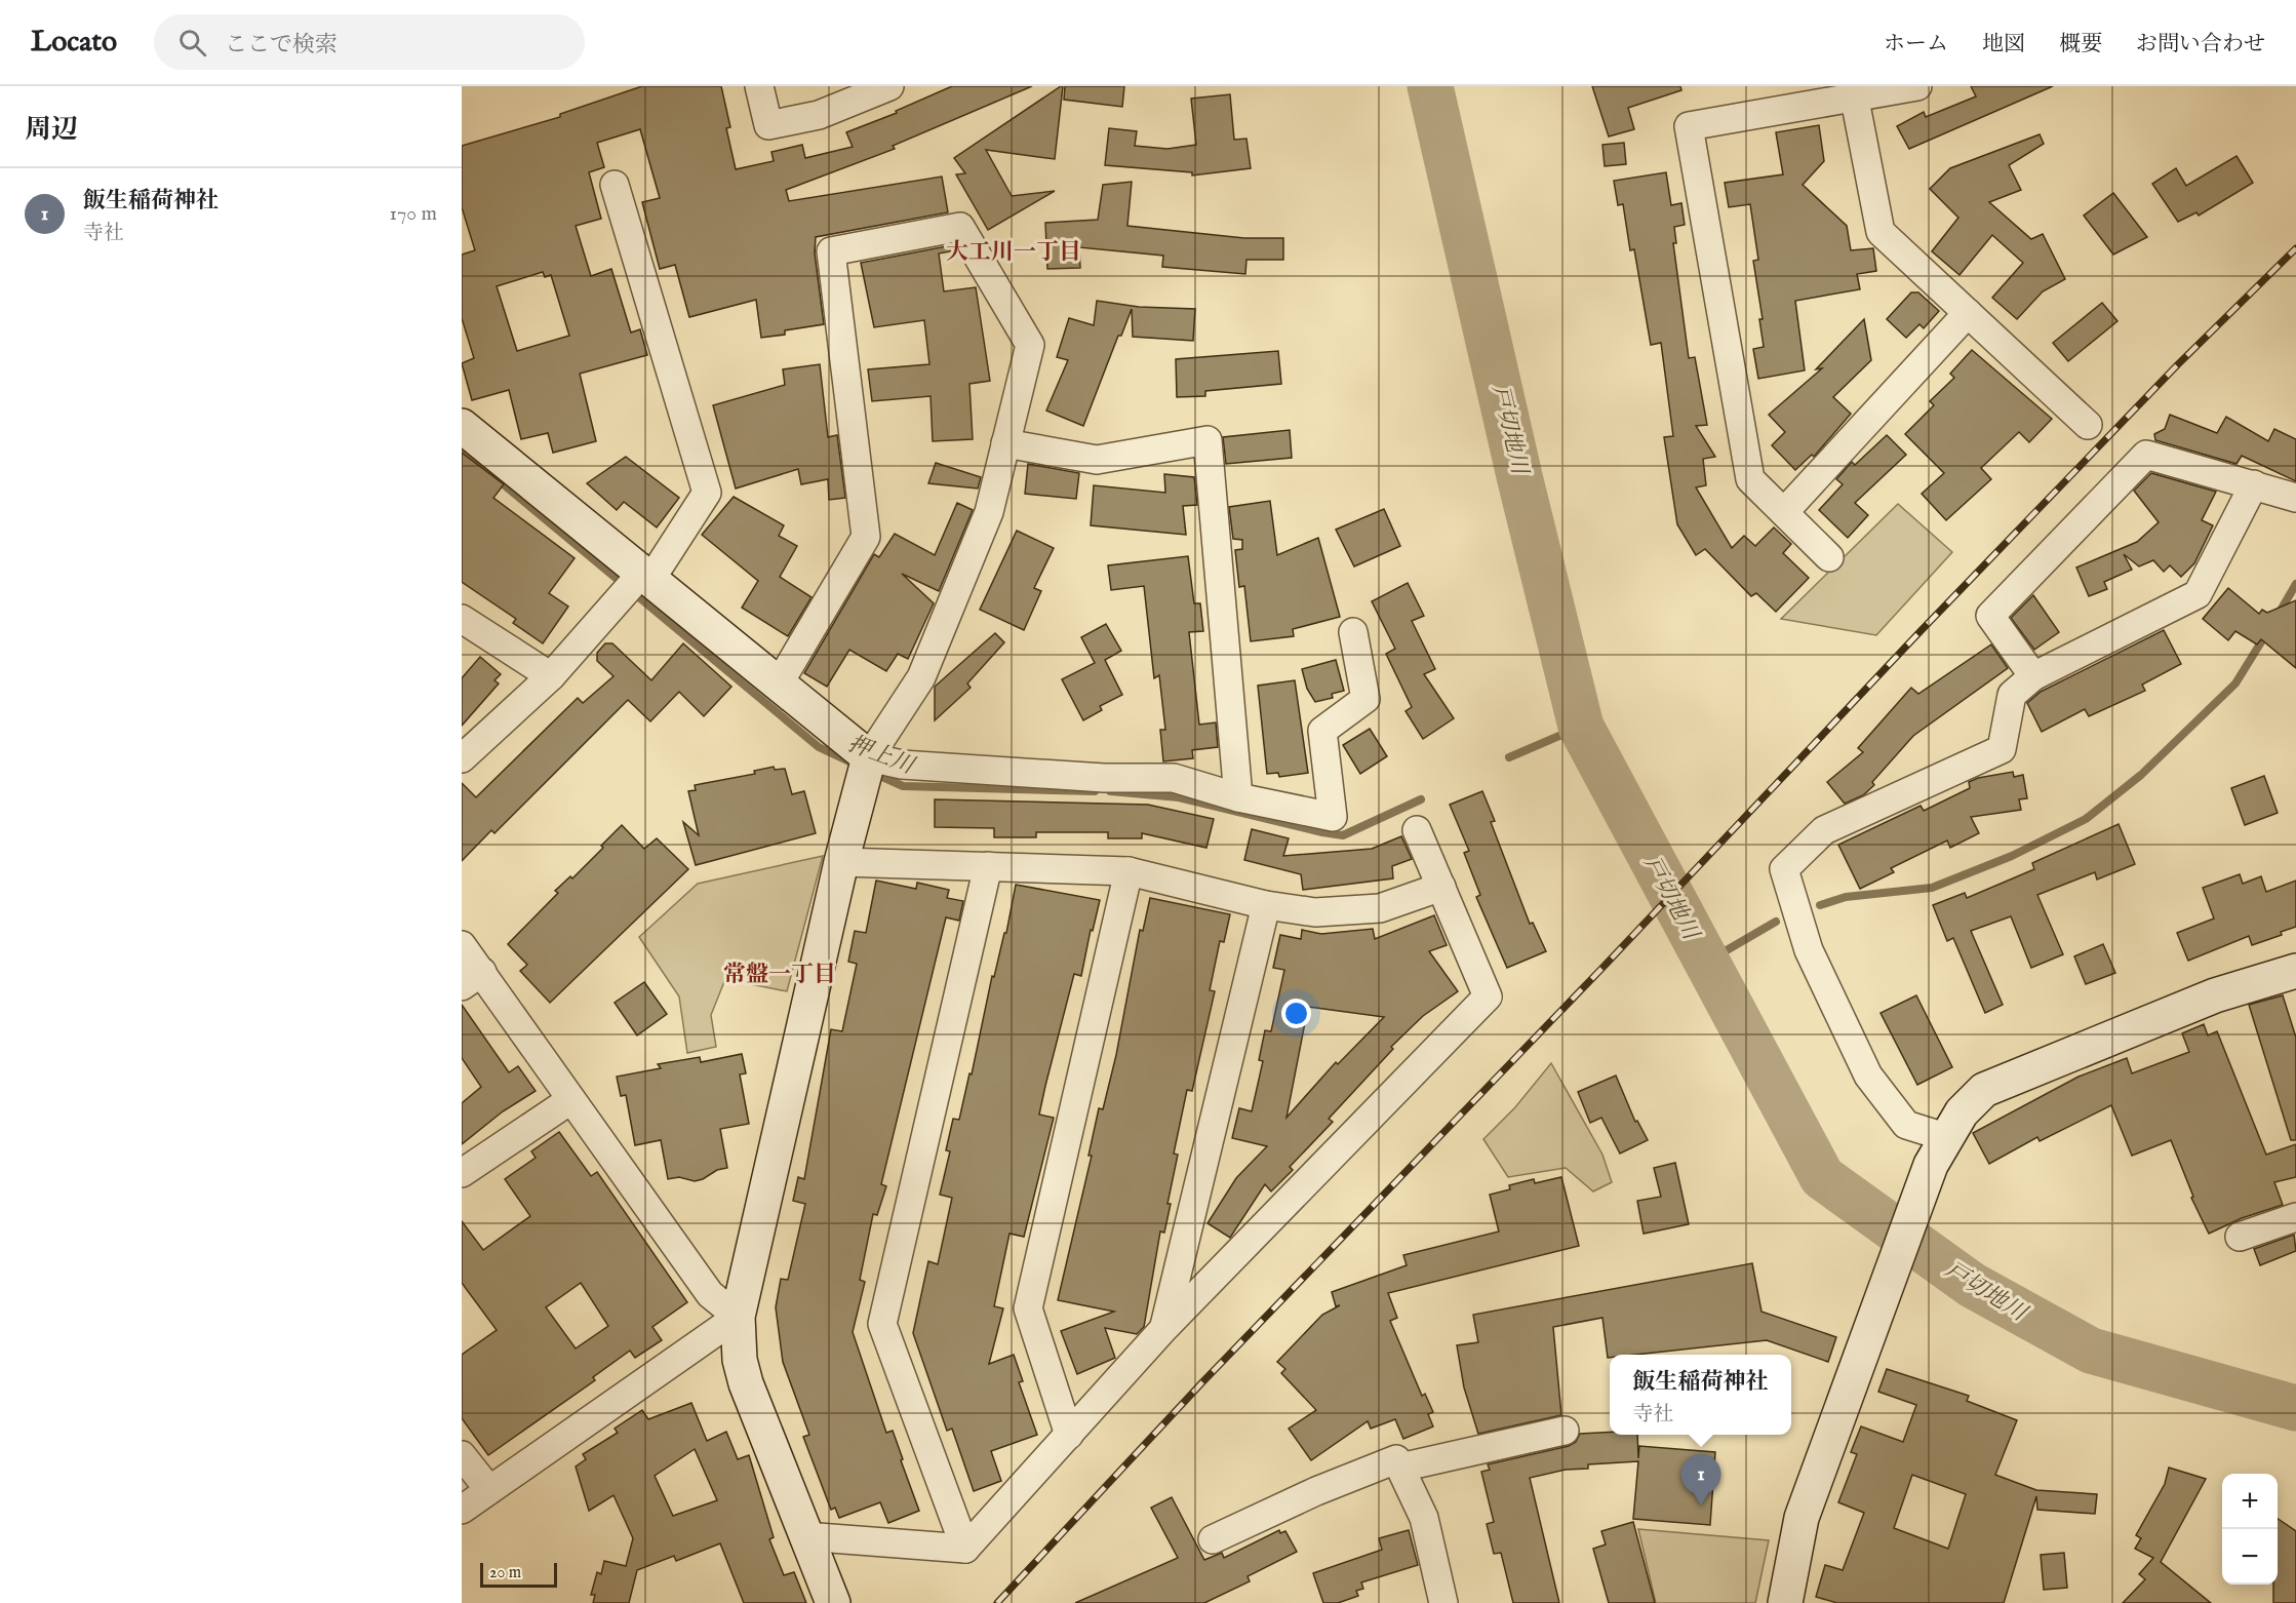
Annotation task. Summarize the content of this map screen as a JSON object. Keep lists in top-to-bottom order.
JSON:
{
  "districts": ["大工川一丁目", "常盤一丁目"],
  "water": ["戸切地川", "押上川"],
  "scale_bar": "20 m",
  "page": {
    "header": "Locato",
    "search": "ここで検索",
    "nav": [
      "ホーム",
      "地図",
      "概要",
      "お問い合わせ"
    ],
    "heading": "周辺",
    "list": [
      {
        "mark": "1",
        "name": "飯生稲荷神社",
        "note": "寺社",
        "value": "170 m"
      }
    ],
    "popup": ["飯生稲荷神社", "寺社"],
    "pins": "1",
    "map_buttons": ["+", "−"],
    "scale": "20 m"
  }
}
